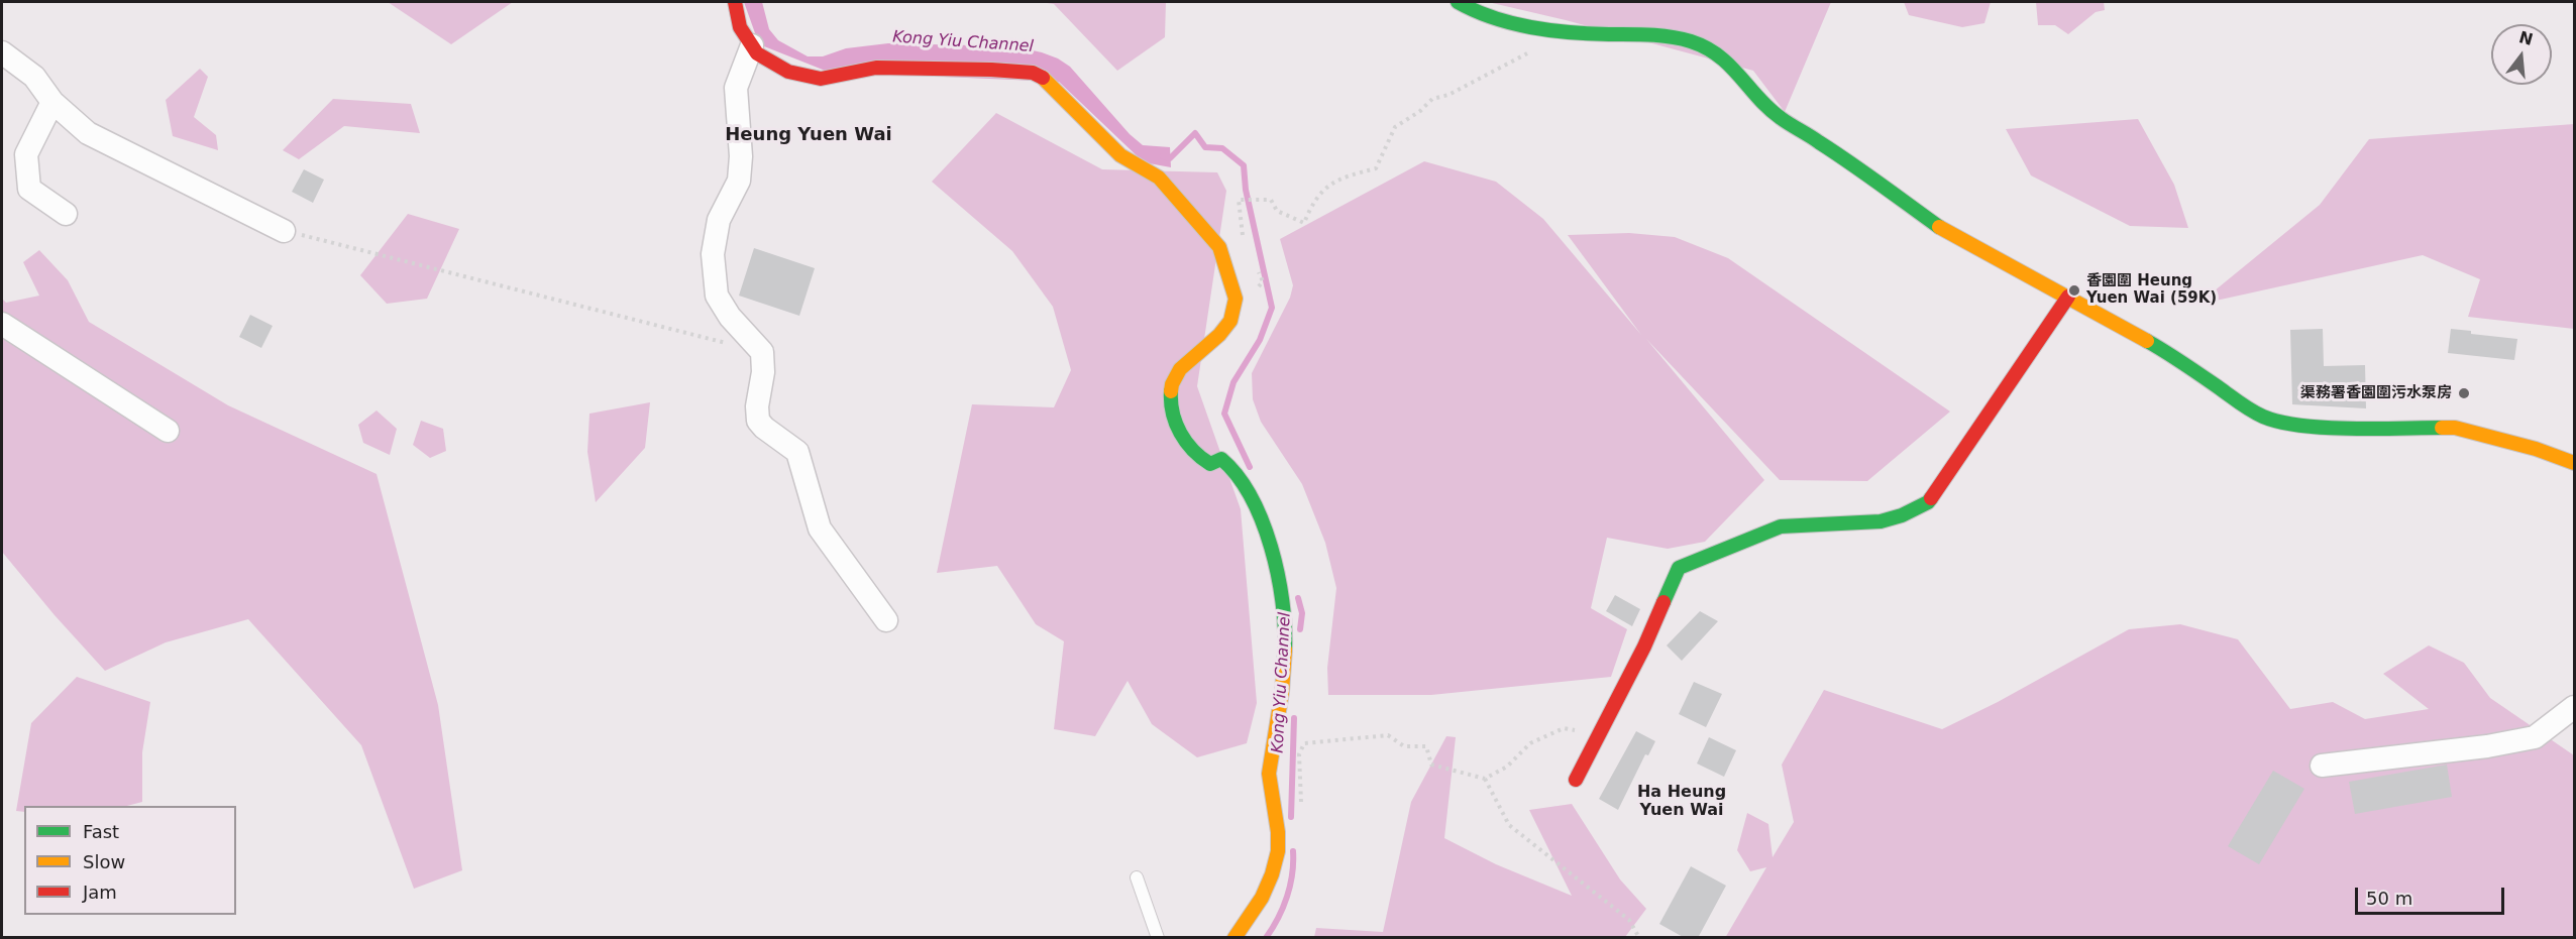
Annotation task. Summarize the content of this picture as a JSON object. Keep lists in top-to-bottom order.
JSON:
{
  "districts": ["Heung Yuen Wai", "Ha Heung Yuen Wai"],
  "water": ["Kong Yiu Channel"],
  "places": ["香園圍 Heung Yuen Wai (59K)", "渠務署香園圍污水泵房"],
  "legend": ["Fast", "Slow", "Jam"],
  "scale_bar": "50 m",
  "north": "top"
}
